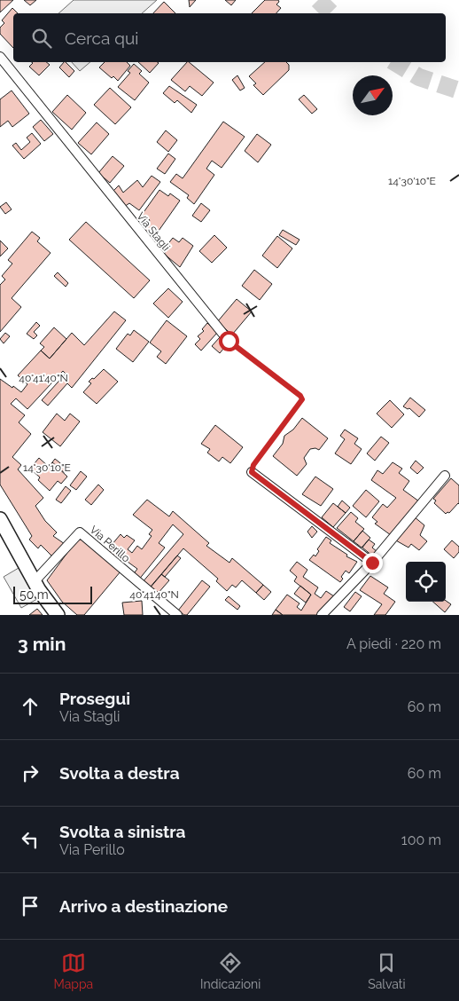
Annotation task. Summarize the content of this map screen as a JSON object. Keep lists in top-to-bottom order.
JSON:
{
  "streets": {
    "street": ["Via Stagli", "Via Perillo"]
  },
  "scale_bar": "50 m",
  "north": "top right",
  "page": {
    "search": "Cerca qui",
    "scale": "50 m",
    "heading": ["3 min", "A piedi · 220 m"],
    "list": [
      ["Prosegui", "Via Stagli", "60 m"],
      ["Svolta a destra", "60 m"],
      ["Svolta a sinistra", "Via Perillo", "100 m"],
      "Arrivo a destinazione"
    ],
    "nav": ["Mappa", "Indicazioni", "Salvati"]
  },
  "coordinates": ["14°30'10\"E", "40°41'40\"N"]
}
